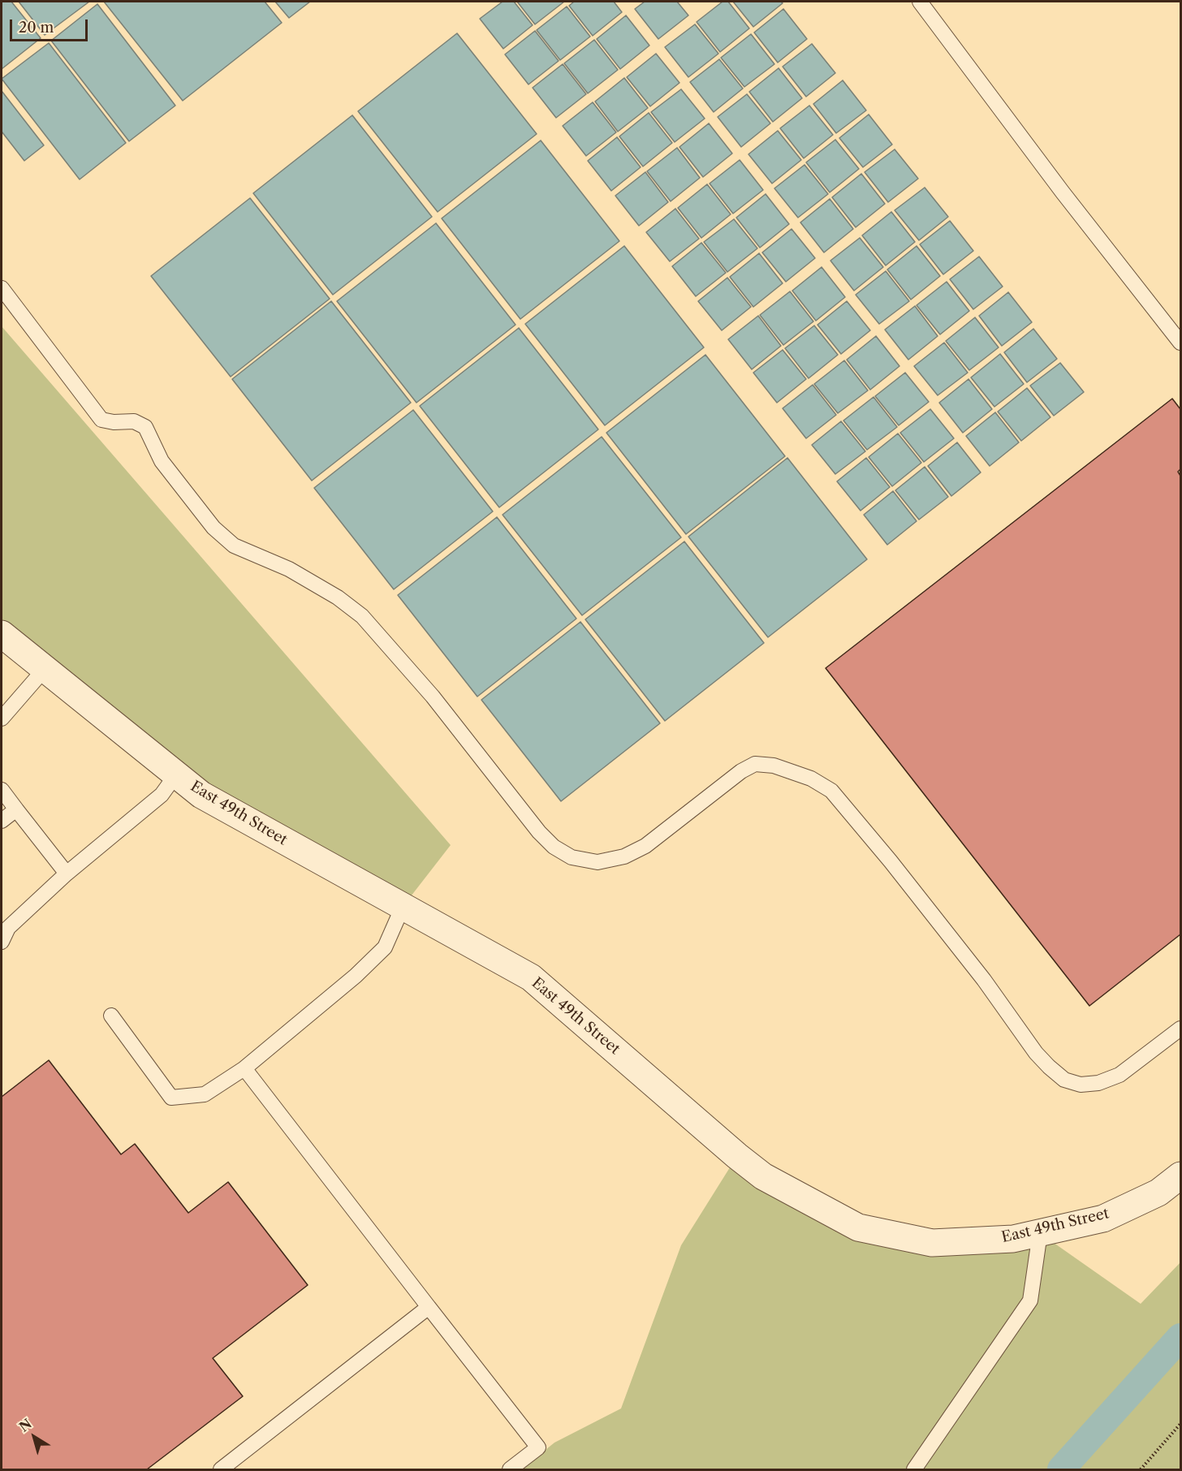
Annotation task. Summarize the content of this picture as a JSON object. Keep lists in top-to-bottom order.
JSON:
{
  "streets": {
    "street": ["East 49th Street"]
  },
  "scale_bar": "20 m",
  "north": "top left"
}
